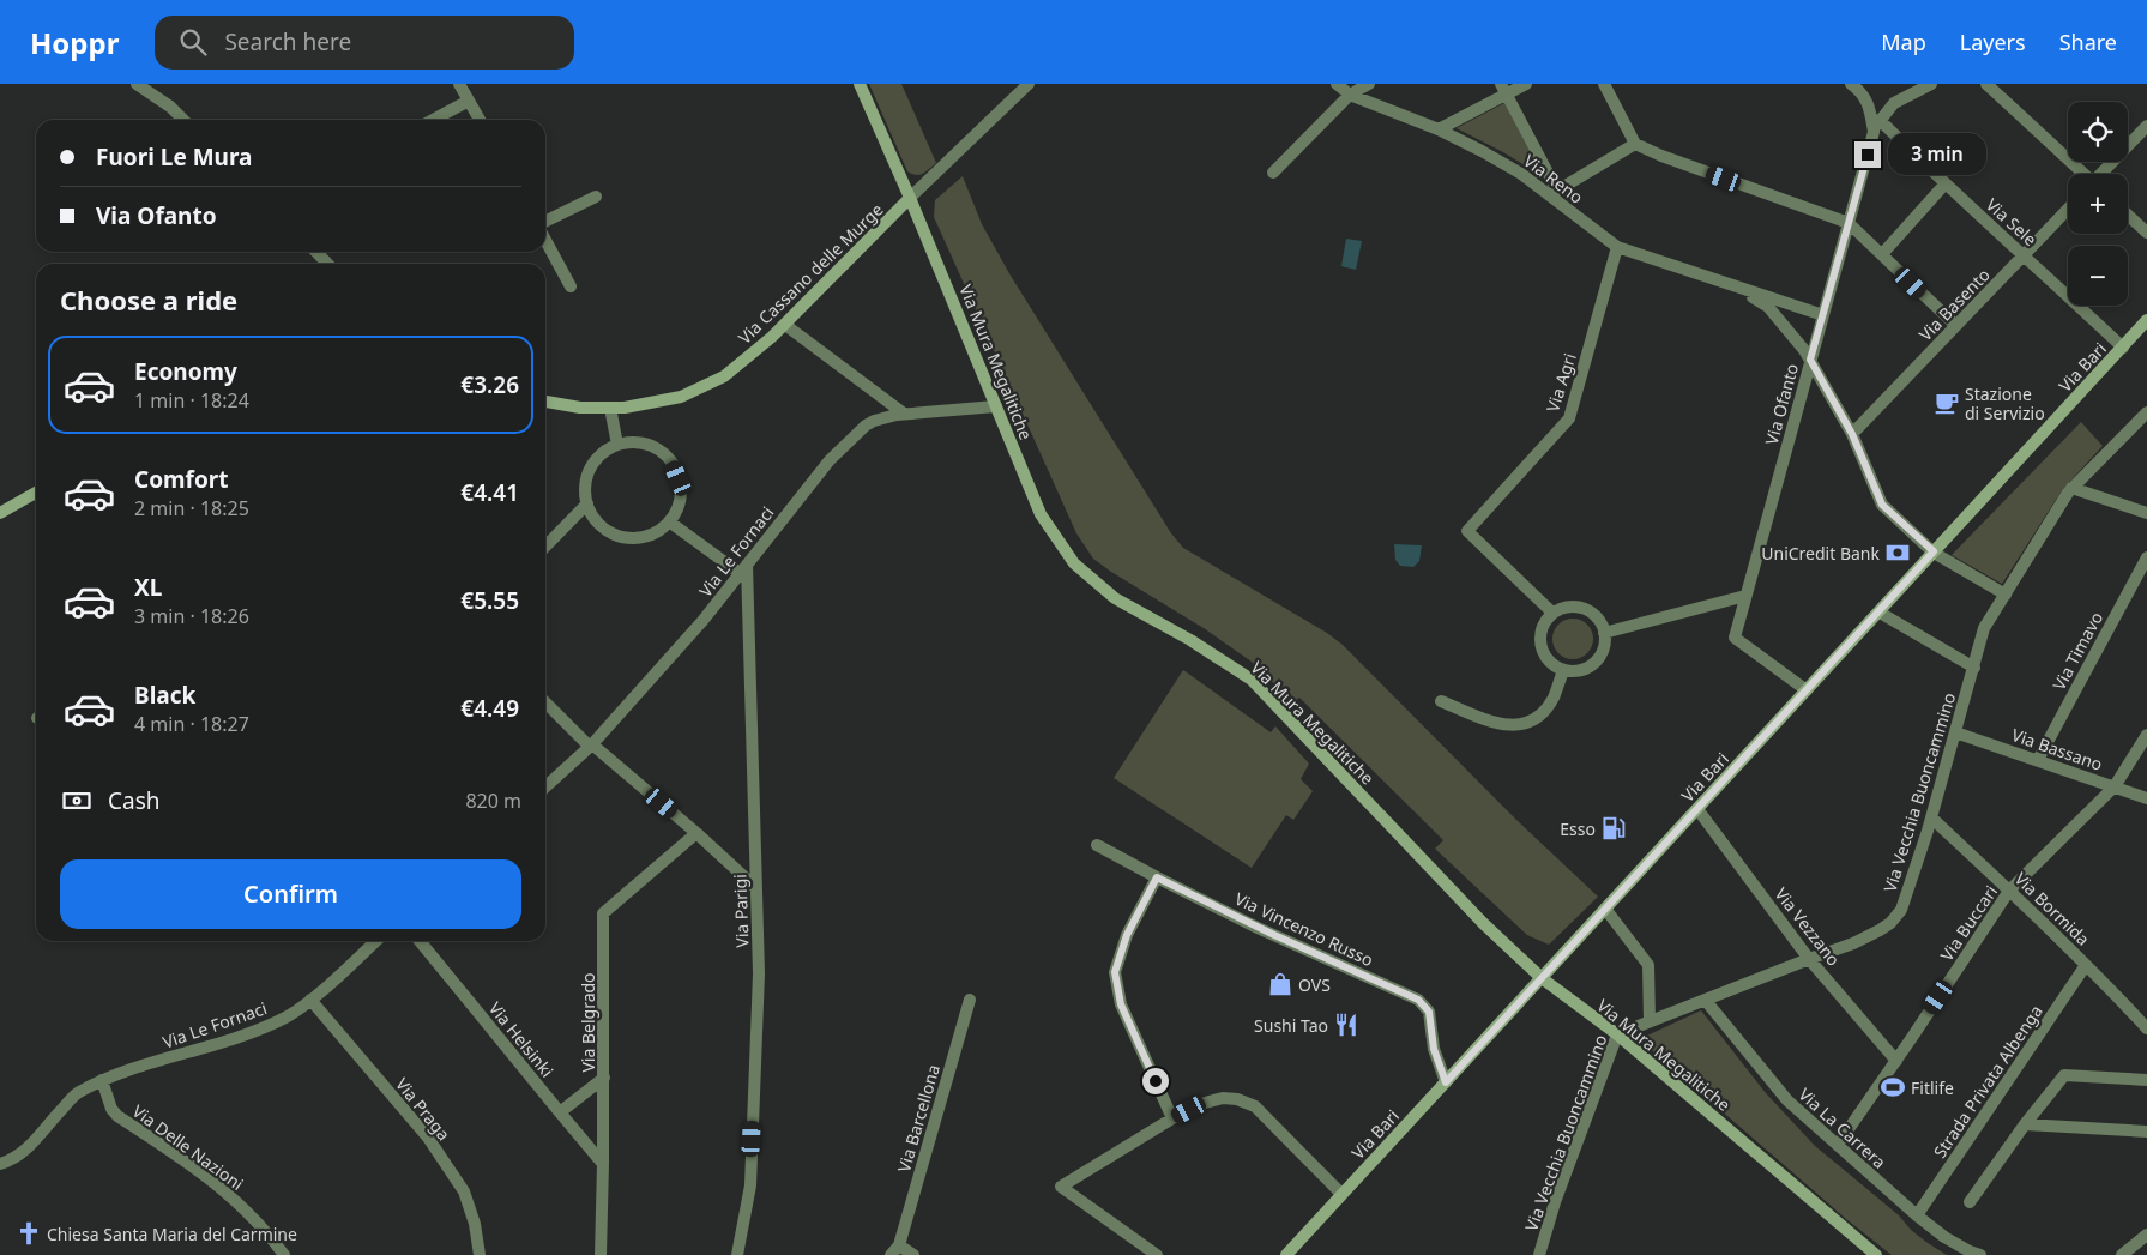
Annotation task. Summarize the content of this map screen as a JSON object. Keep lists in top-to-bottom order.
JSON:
{
  "streets": {
    "main road": ["Via Cassano delle Murge", "Via Mura Megalitiche", "Via Bari"],
    "street": [
      "Via Reno",
      "Via Sele",
      "Via Basento",
      "Via Agri",
      "Via Ofanto",
      "Via Le Fornaci",
      "Via Timavo",
      "Via Bassano",
      "Via Vecchia Buoncammino",
      "Via Bormida",
      "Via Parigi",
      "Via Buccari",
      "Via Vezzano",
      "Via Vincenzo Russo",
      "Via Belgrado",
      "Via Helsinki",
      "Strada Privata Albenga",
      "Via Praga",
      "Via Barcellona",
      "Via La Carrera",
      "Via Delle Nazioni"
    ]
  },
  "crossings": [
    ["Via Reno", "Via Basento"],
    ["Via Reno", "Via Bari"],
    ["Via Reno", "Via Agri"],
    ["Via Reno", "Via Ofanto"],
    ["Via Reno", "Via Vecchia Buoncammino"],
    ["Via Sele", "Via Basento"],
    ["Via Sele", "Via Bari"],
    ["Via Sele", "Via Ofanto"],
    ["Via Cassano delle Murge", "Via Mura Megalitiche"],
    ["Via Mura Megalitiche", "Via Bari"],
    ["Via Mura Megalitiche", "Via Le Fornaci"],
    ["Via Mura Megalitiche", "Via Vecchia Buoncammino"],
    ["Via Bari", "Via Ofanto"],
    ["Via Bari", "Via Vezzano"],
    ["Via Bari", "Via Vincenzo Russo"],
    ["Via Le Fornaci", "Via Parigi"],
    ["Via Le Fornaci", "Via Praga"],
    ["Via Le Fornaci", "Via Delle Nazioni"],
    ["Via Timavo", "Via Bassano"],
    ["Via Bassano", "Via Vecchia Buoncammino"],
    ["Via Bassano", "Via Buccari"],
    ["Via Vecchia Buoncammino", "Via Bormida"],
    ["Via Vecchia Buoncammino", "Via Vezzano"],
    ["Via Vecchia Buoncammino", "Via La Carrera"],
    ["Via Bormida", "Via Buccari"],
    ["Via Bormida", "Strada Privata Albenga"],
    ["Via Buccari", "Via Vezzano"],
    ["Via Buccari", "Via La Carrera"],
    ["Via Belgrado", "Via Helsinki"],
    ["Strada Privata Albenga", "Via La Carrera"]
  ],
  "places": {
    "cafe": ["Stazione di Servizio"],
    "bank": ["UniCredit Bank"],
    "fuel station": ["Esso"],
    "shop": ["OVS"],
    "restaurant": ["Sushi Tao"],
    "sports": ["Fitlife"],
    "church": ["Chiesa Santa Maria del Carmine"]
  },
  "page": {
    "header": "Hoppr",
    "search": "Search here",
    "nav": ["Map", "Layers", "Share"],
    "map_buttons": ["+", "−"],
    "banner": ["Fuori Le Mura", "Via Ofanto"],
    "bubble": "3 min",
    "heading": "Choose a ride",
    "list": [
      {
        "name": "Economy",
        "note": "1 min · 18:24",
        "value": "€3.26"
      },
      {
        "name": "Comfort",
        "note": "2 min · 18:25",
        "value": "€4.41"
      },
      {
        "name": "XL",
        "note": "3 min · 18:26",
        "value": "€5.55"
      },
      {
        "name": "Black",
        "note": "4 min · 18:27",
        "value": "€4.49"
      }
    ],
    "pay": ["Cash", "820 m"],
    "buttons": "Confirm"
  }
}
